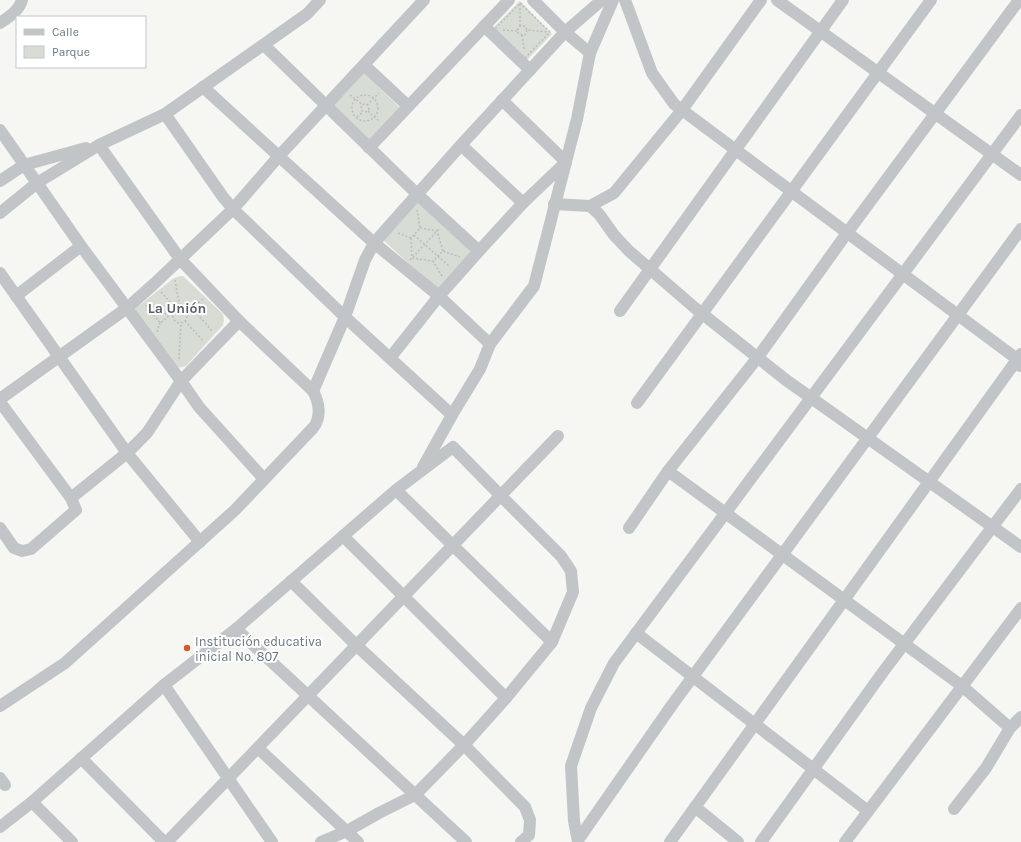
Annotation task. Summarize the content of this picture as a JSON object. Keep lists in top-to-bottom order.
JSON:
{
  "districts": ["La Unión"],
  "places": ["Institución educativa inicial No. 807"],
  "legend": ["Calle", "Parque"]
}
